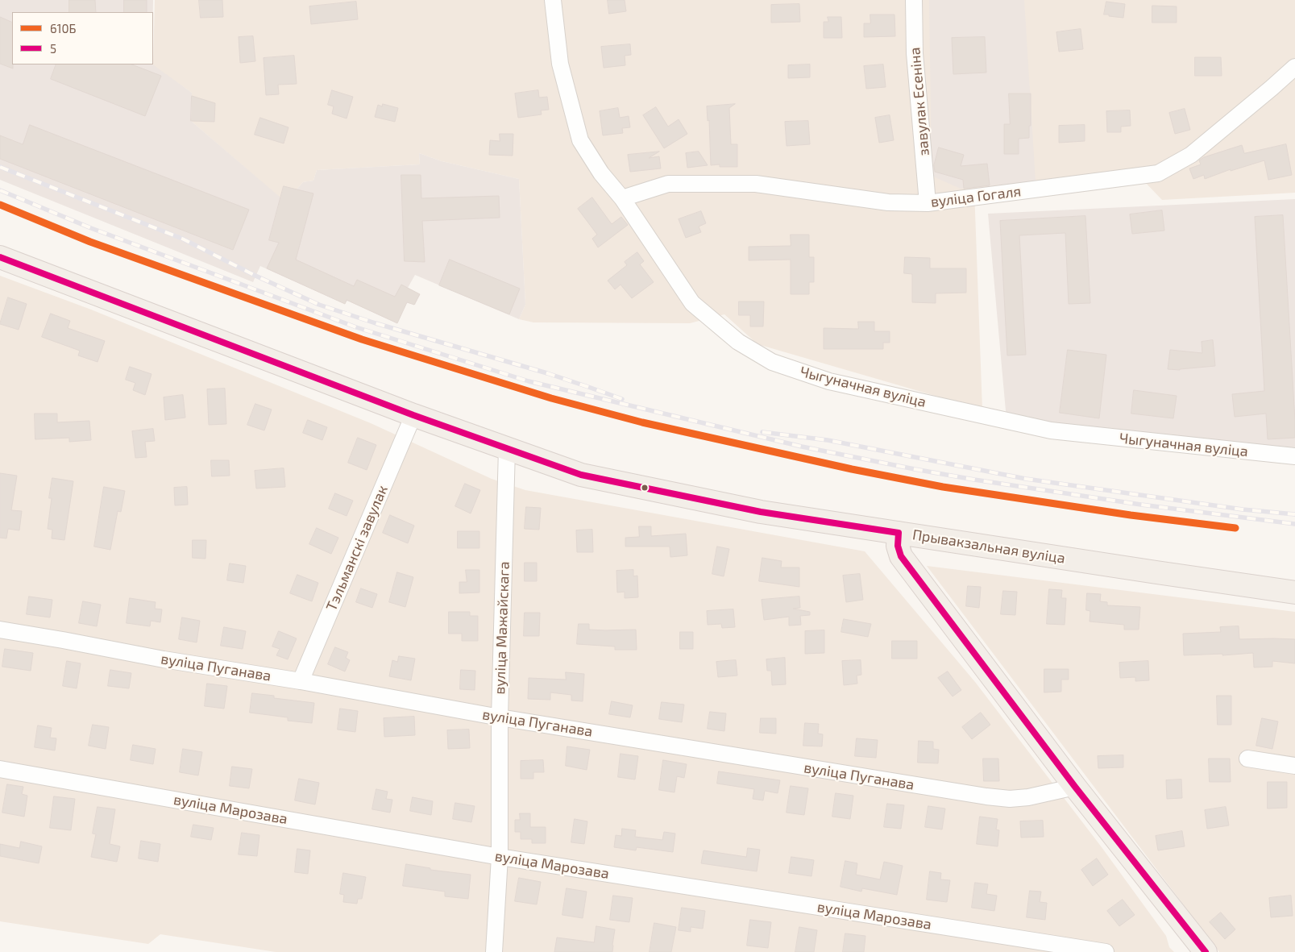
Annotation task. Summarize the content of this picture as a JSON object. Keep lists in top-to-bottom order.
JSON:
{
  "streets": {
    "main road": ["Прывакзальная вуліца"],
    "street": [
      "завулак Есеніна",
      "вуліца Гогаля",
      "Чыгуначная вуліца",
      "Тэльманскі завулак",
      "вуліца Мажайскага",
      "вуліца Пуганава",
      "вуліца Марозава"
    ]
  },
  "crossings": [
    ["завулак Есеніна", "вуліца Гогаля"],
    ["вуліца Гогаля", "Чыгуначная вуліца"],
    ["Прывакзальная вуліца", "Тэльманскі завулак"],
    ["Прывакзальная вуліца", "вуліца Мажайскага"],
    ["Тэльманскі завулак", "вуліца Пуганава"],
    ["вуліца Мажайскага", "вуліца Пуганава"],
    ["вуліца Мажайскага", "вуліца Марозава"]
  ],
  "lines": ["transit line 610Б", "transit line 5"],
  "legend": ["610Б", "5"]
}
